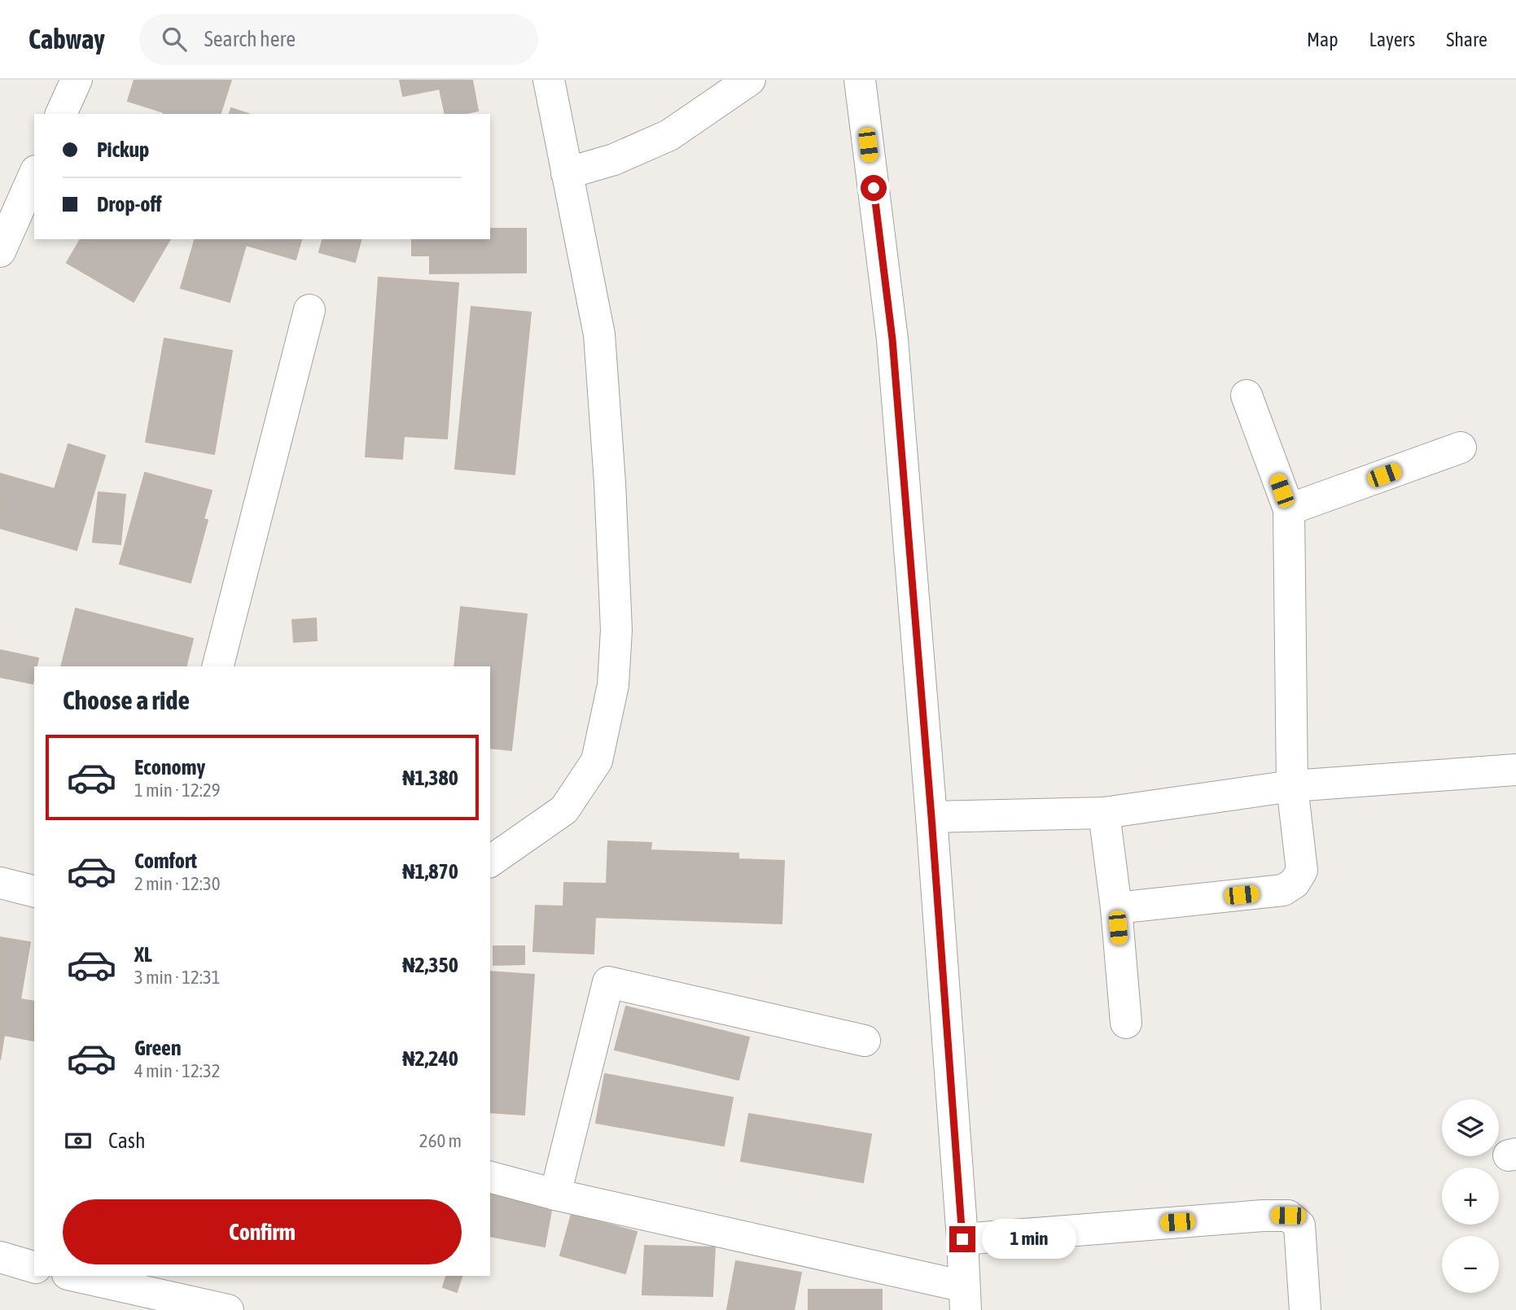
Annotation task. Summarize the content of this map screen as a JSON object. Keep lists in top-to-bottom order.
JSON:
{
  "page": {
    "header": "Cabway",
    "search": "Search here",
    "nav": ["Map", "Layers", "Share"],
    "banner": ["Pickup", "Drop-off"],
    "heading": "Choose a ride",
    "list": [
      {
        "name": "Economy",
        "note": "1 min · 12:29",
        "value": "₦1,380"
      },
      {
        "name": "Comfort",
        "note": "2 min · 12:30",
        "value": "₦1,870"
      },
      {
        "name": "XL",
        "note": "3 min · 12:31",
        "value": "₦2,350"
      },
      {
        "name": "Green",
        "note": "4 min · 12:32",
        "value": "₦2,240"
      }
    ],
    "map_buttons": ["+", "−"],
    "pay": ["Cash", "260 m"],
    "buttons": "Confirm",
    "bubble": "1 min"
  }
}
